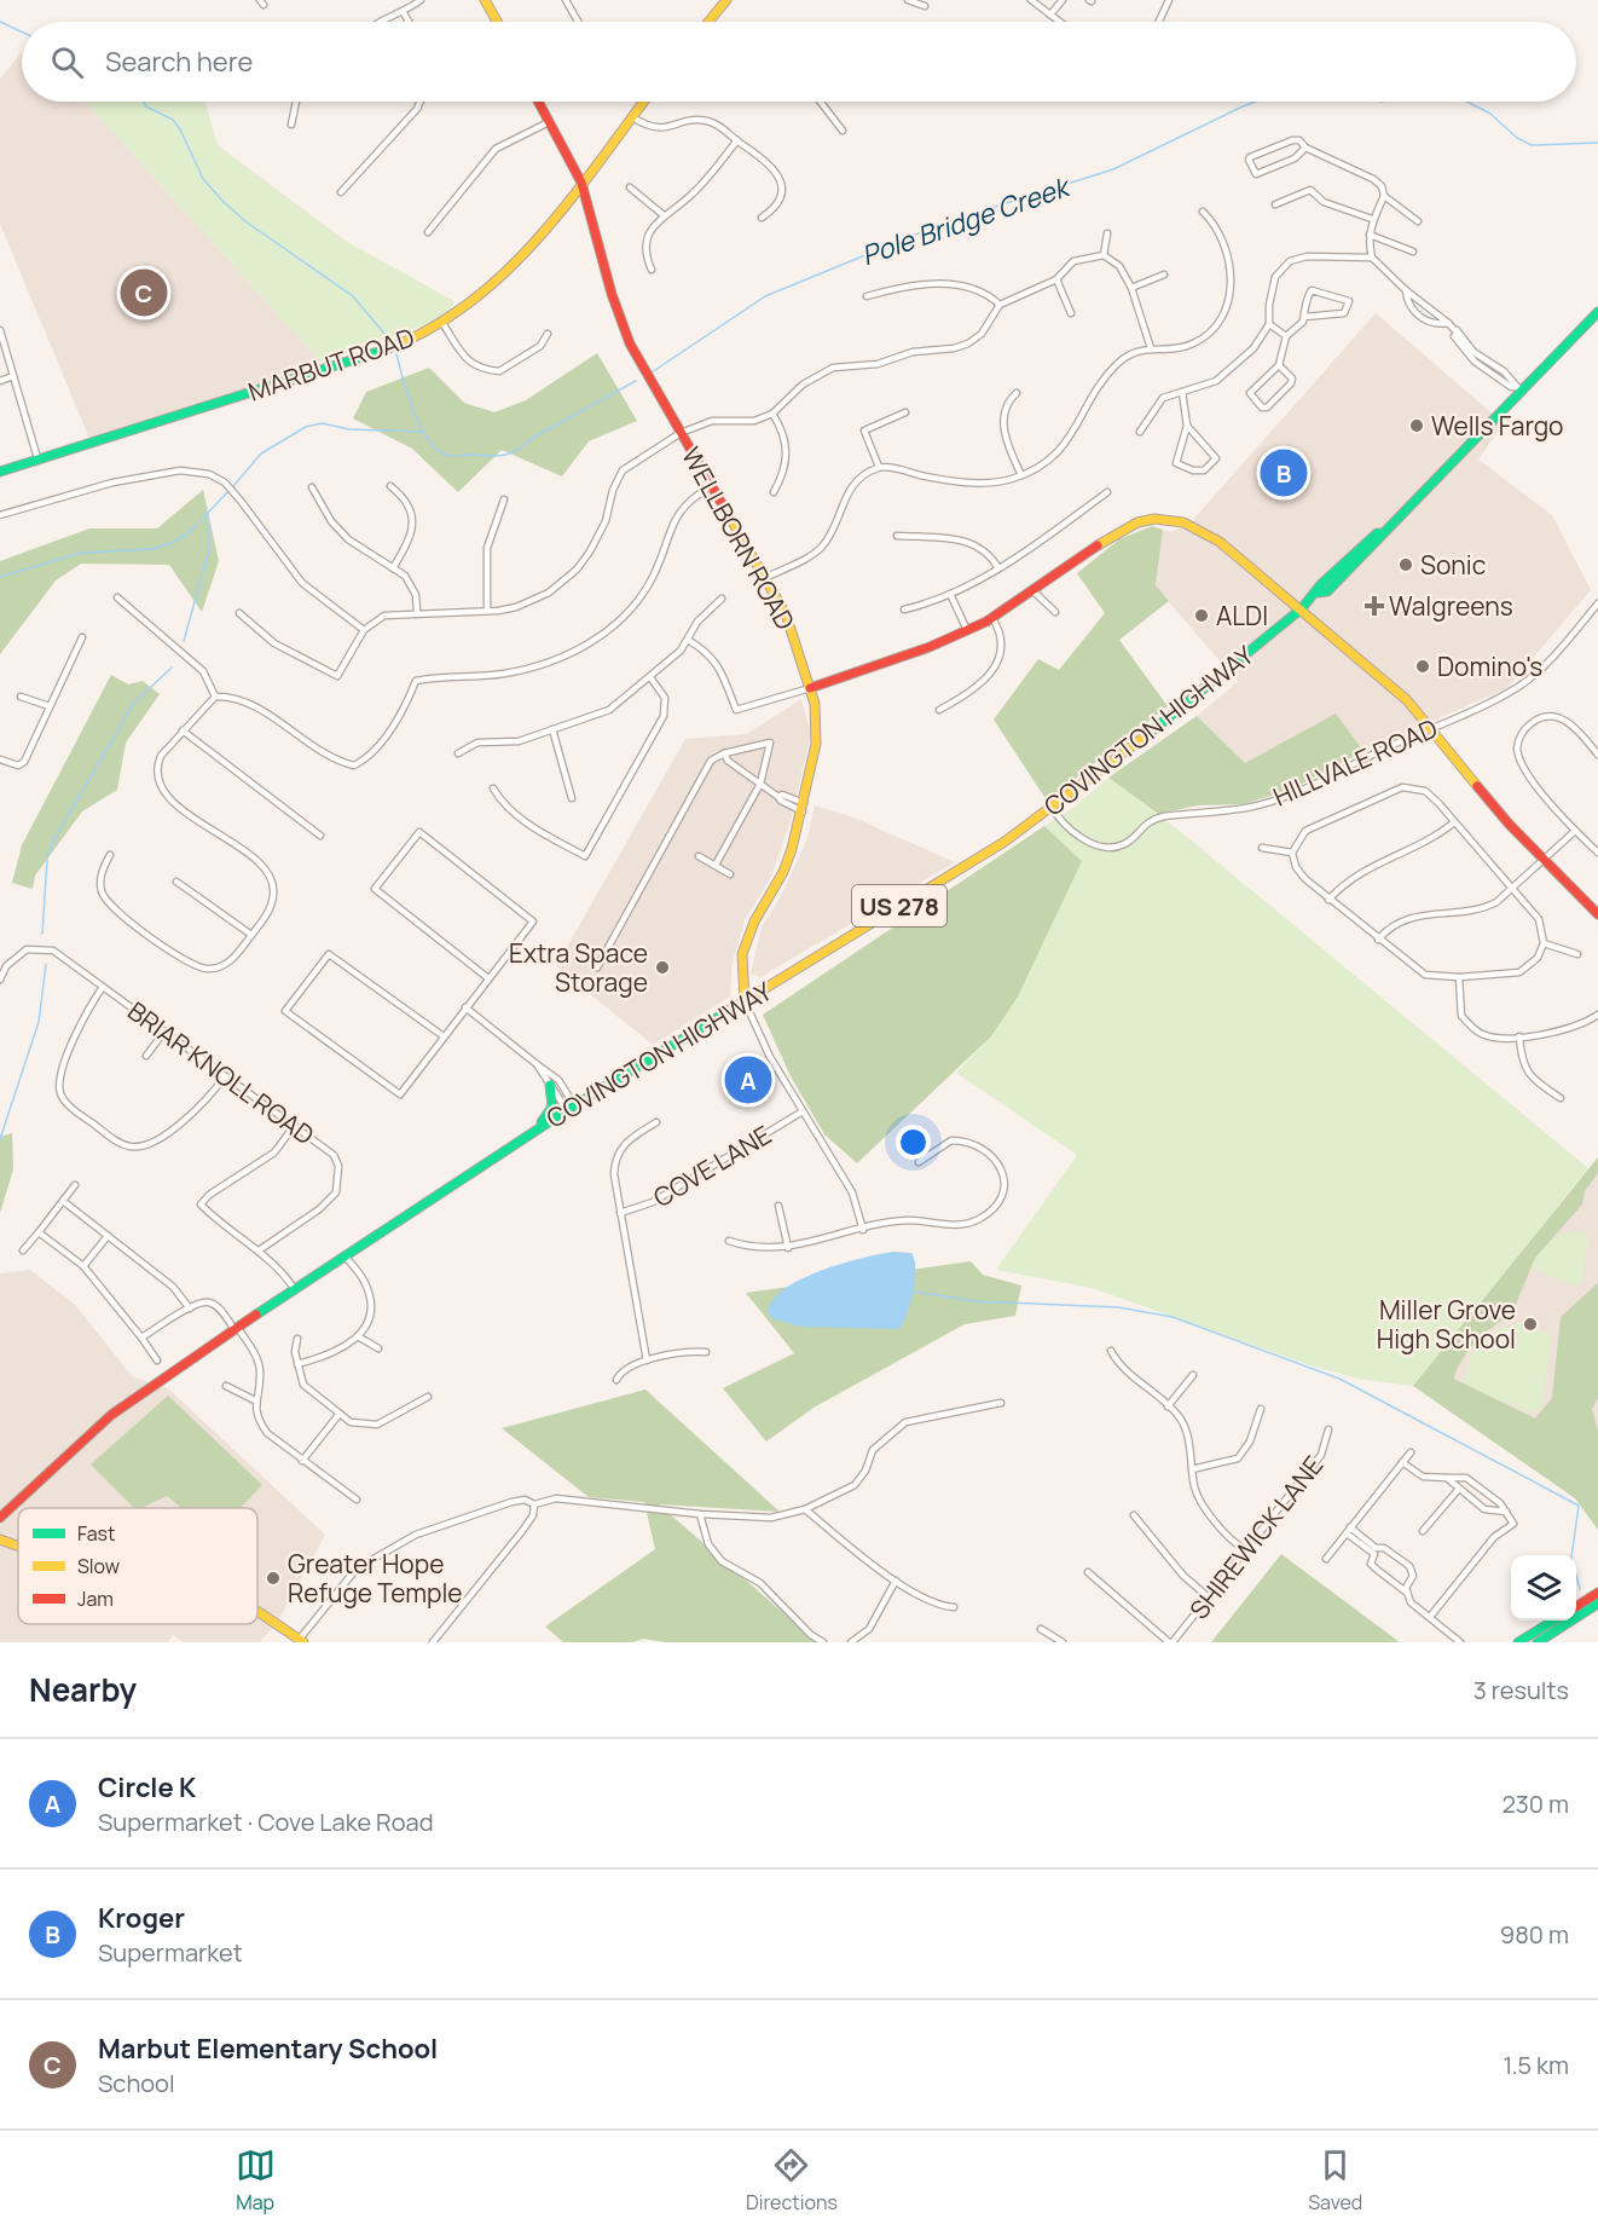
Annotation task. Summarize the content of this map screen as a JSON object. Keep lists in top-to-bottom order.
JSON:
{
  "streets": {
    "main road": [
      "MARBUT ROAD",
      "WELLBORN ROAD",
      "COVINGTON HIGHWAY",
      "US 278"
    ],
    "street": [
      "HILLVALE ROAD",
      "BRIAR KNOLL ROAD",
      "COVE LANE",
      "SHIREWICK LANE"
    ]
  },
  "crossings": [
    ["MARBUT ROAD", "WELLBORN ROAD"],
    ["WELLBORN ROAD", "COVINGTON HIGHWAY"],
    ["COVINGTON HIGHWAY", "HILLVALE ROAD"]
  ],
  "water": ["Pole Bridge Creek"],
  "places": {
    "other": [
      "Wells Fargo",
      "Sonic",
      "ALDI",
      "Domino's",
      "Extra Space Storage",
      "Miller Grove High School",
      "Greater Hope Refuge Temple"
    ],
    "health": ["Walgreens"]
  },
  "legend": ["Fast", "Slow", "Jam"],
  "page": {
    "search": "Search here",
    "pins": ["C", "B", "A"],
    "heading": ["Nearby", "3 results"],
    "list": [
      {
        "mark": "A",
        "name": "Circle K",
        "note": "Supermarket · Cove Lake Road",
        "value": "230 m"
      },
      {
        "mark": "B",
        "name": "Kroger",
        "note": "Supermarket",
        "value": "980 m"
      },
      {
        "mark": "C",
        "name": "Marbut Elementary School",
        "note": "School",
        "value": "1.5 km"
      }
    ],
    "nav": ["Map", "Directions", "Saved"]
  }
}
